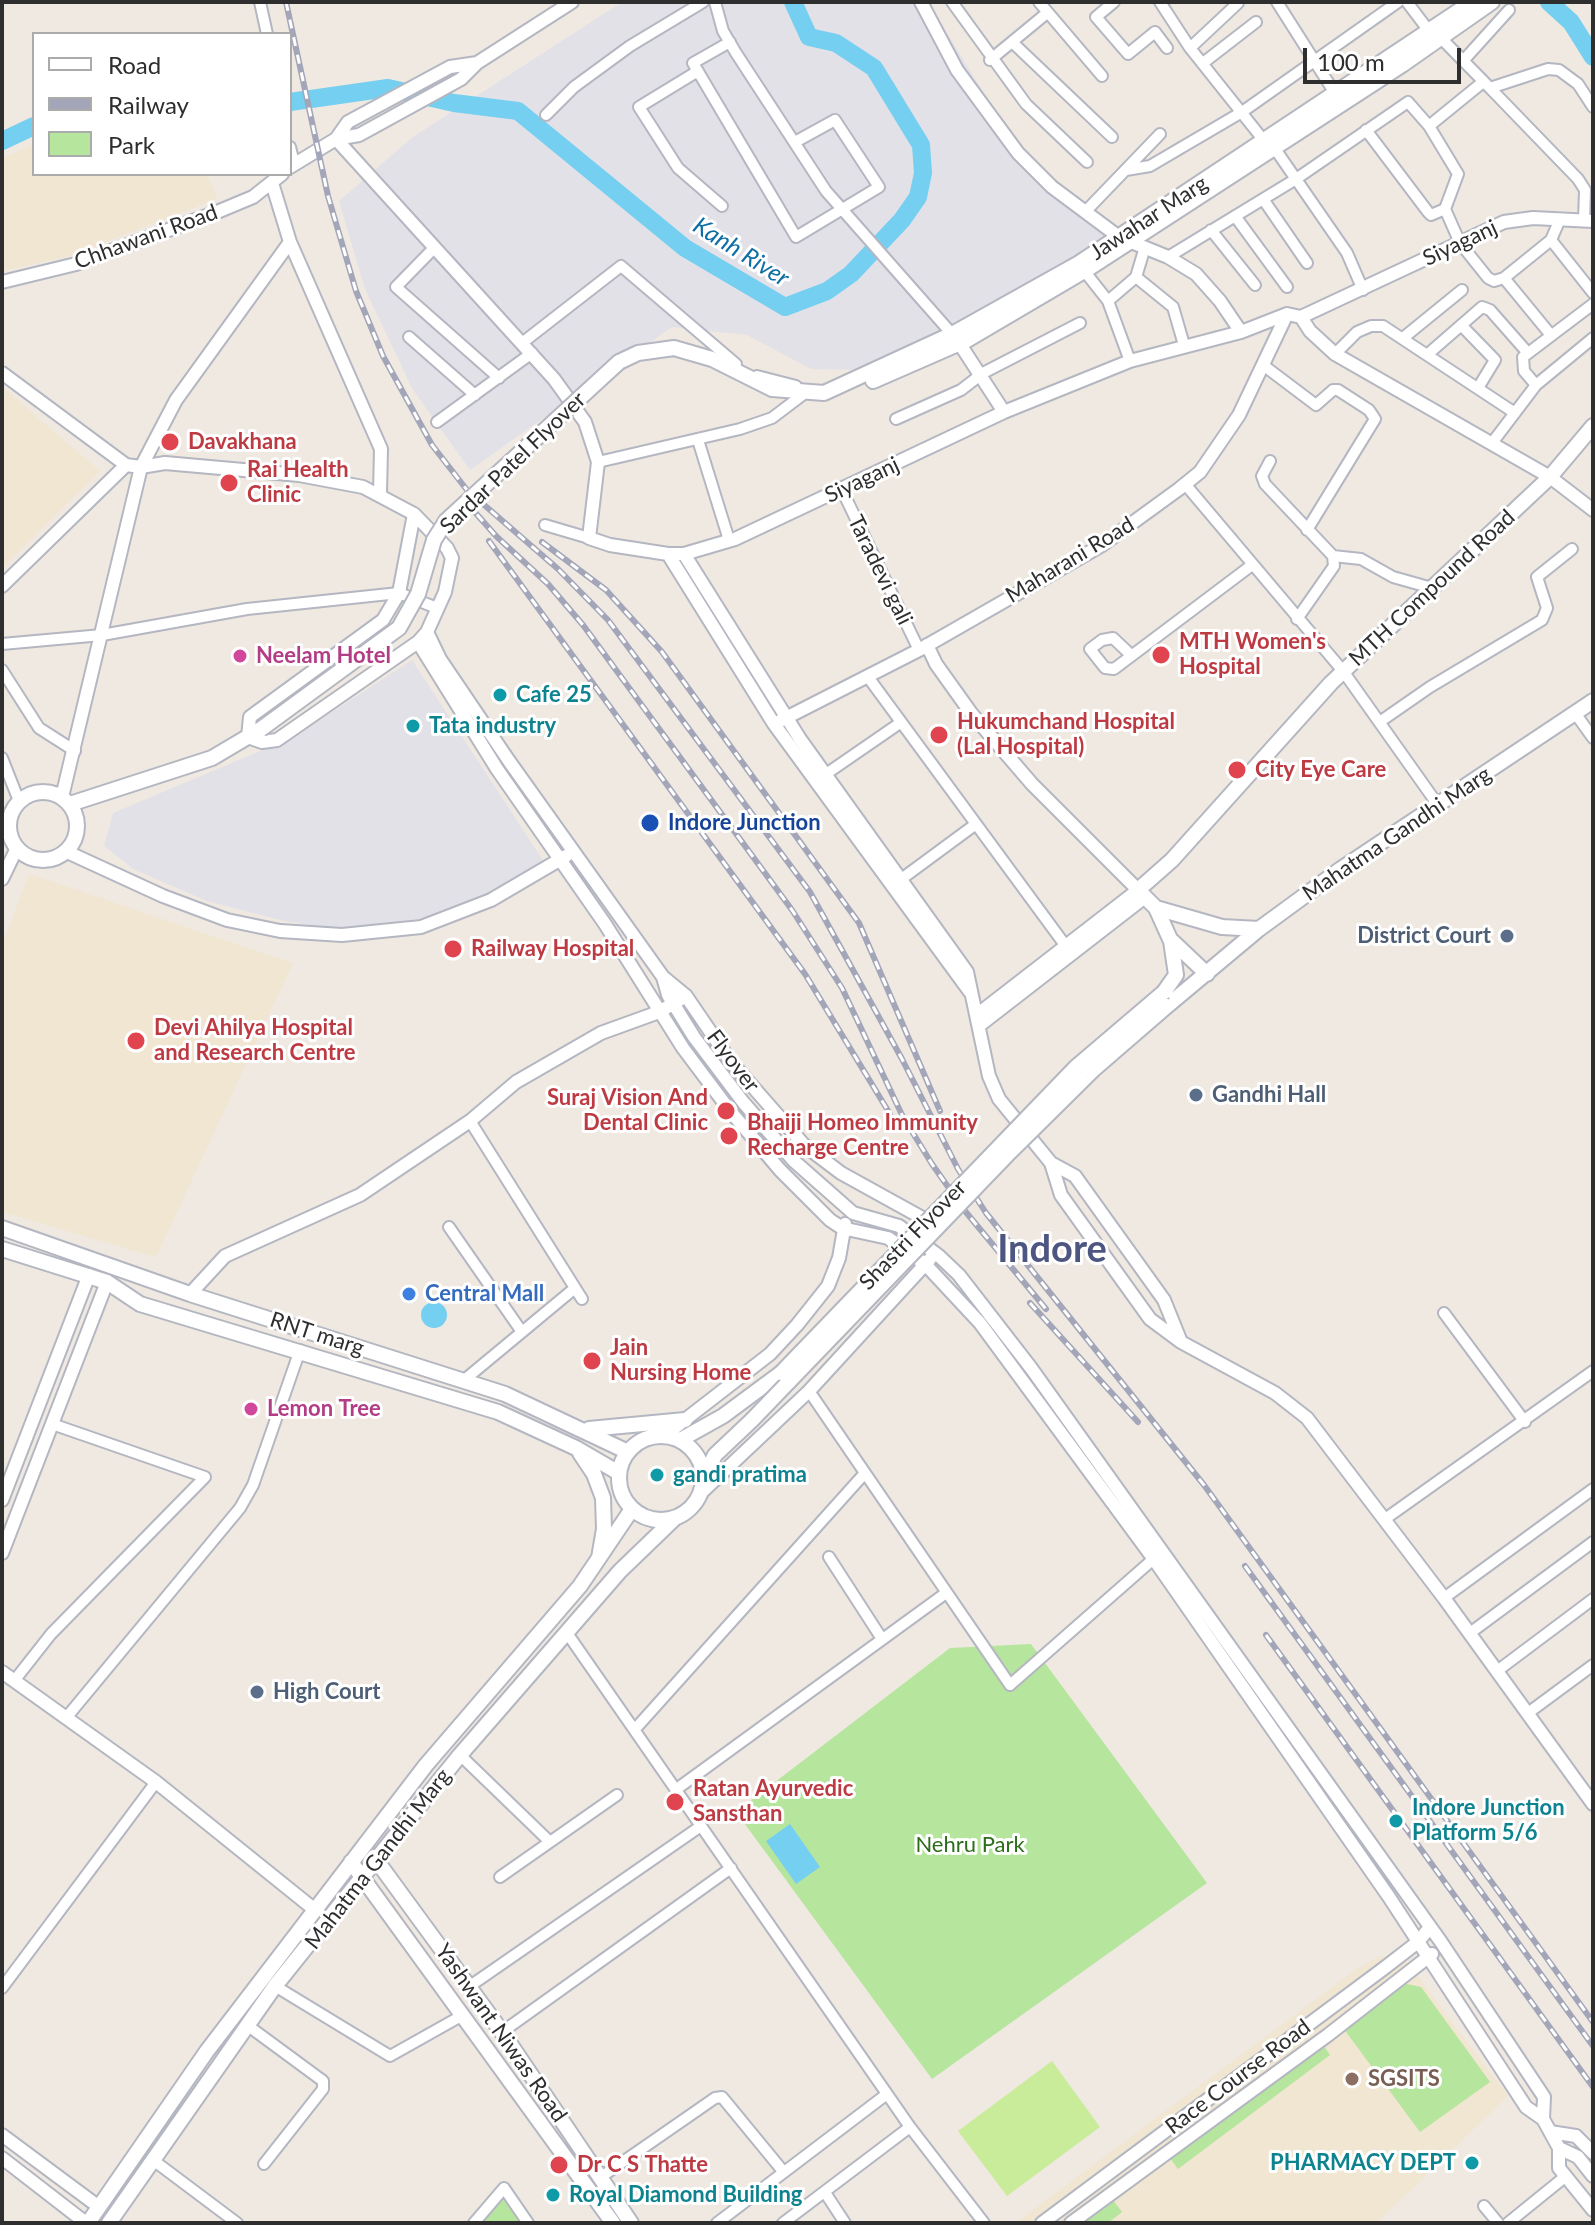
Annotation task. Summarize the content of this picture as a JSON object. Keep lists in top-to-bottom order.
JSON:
{
  "streets": {
    "main road": [
      "Jawahar Marg",
      "Sardar Patel Flyover",
      "MTH Compound Road",
      "Mahatma Gandhi Marg",
      "Shastri Flyover",
      "RNT marg",
      "Yashwant Niwas Road"
    ],
    "street": [
      "Chhawani Road",
      "Siyaganj",
      "Maharani Road",
      "Taradevi gali",
      "Flyover",
      "Race Course Road"
    ]
  },
  "crossings": [
    ["Siyaganj", "Maharani Road"],
    ["Siyaganj", "Taradevi gali"],
    ["Maharani Road", "Taradevi gali"],
    ["Mahatma Gandhi Marg", "Shastri Flyover"],
    ["Mahatma Gandhi Marg", "RNT marg"],
    ["Mahatma Gandhi Marg", "Yashwant Niwas Road"],
    ["Flyover", "Shastri Flyover"],
    ["Shastri Flyover", "RNT marg"]
  ],
  "districts": ["Indore"],
  "water": ["Kanh River"],
  "parks": ["Nehru Park"],
  "places": [
    "Davakhana",
    "Rai Health Clinic",
    "MTH Women's Hospital",
    "Neelam Hotel",
    "Cafe 25",
    "Tata industry",
    "Hukumchand Hospital (Lal Hospital)",
    "City Eye Care",
    "Indore Junction",
    "District Court",
    "Railway Hospital",
    "Devi Ahilya Hospital and Research Centre",
    "Gandhi Hall",
    "Suraj Vision And Dental Clinic",
    "Bhaiji Homeo Immunity Recharge Centre",
    "Central Mall",
    "Jain Nursing Home",
    "Lemon Tree",
    "gandi pratima",
    "High Court",
    "Ratan Ayurvedic Sansthan",
    "Indore Junction Platform 5/6",
    "SGSITS",
    "PHARMACY DEPT",
    "Dr C S Thatte",
    "Royal Diamond Building"
  ],
  "legend": ["Road", "Railway", "Park"],
  "scale_bar": "100 m"
}
